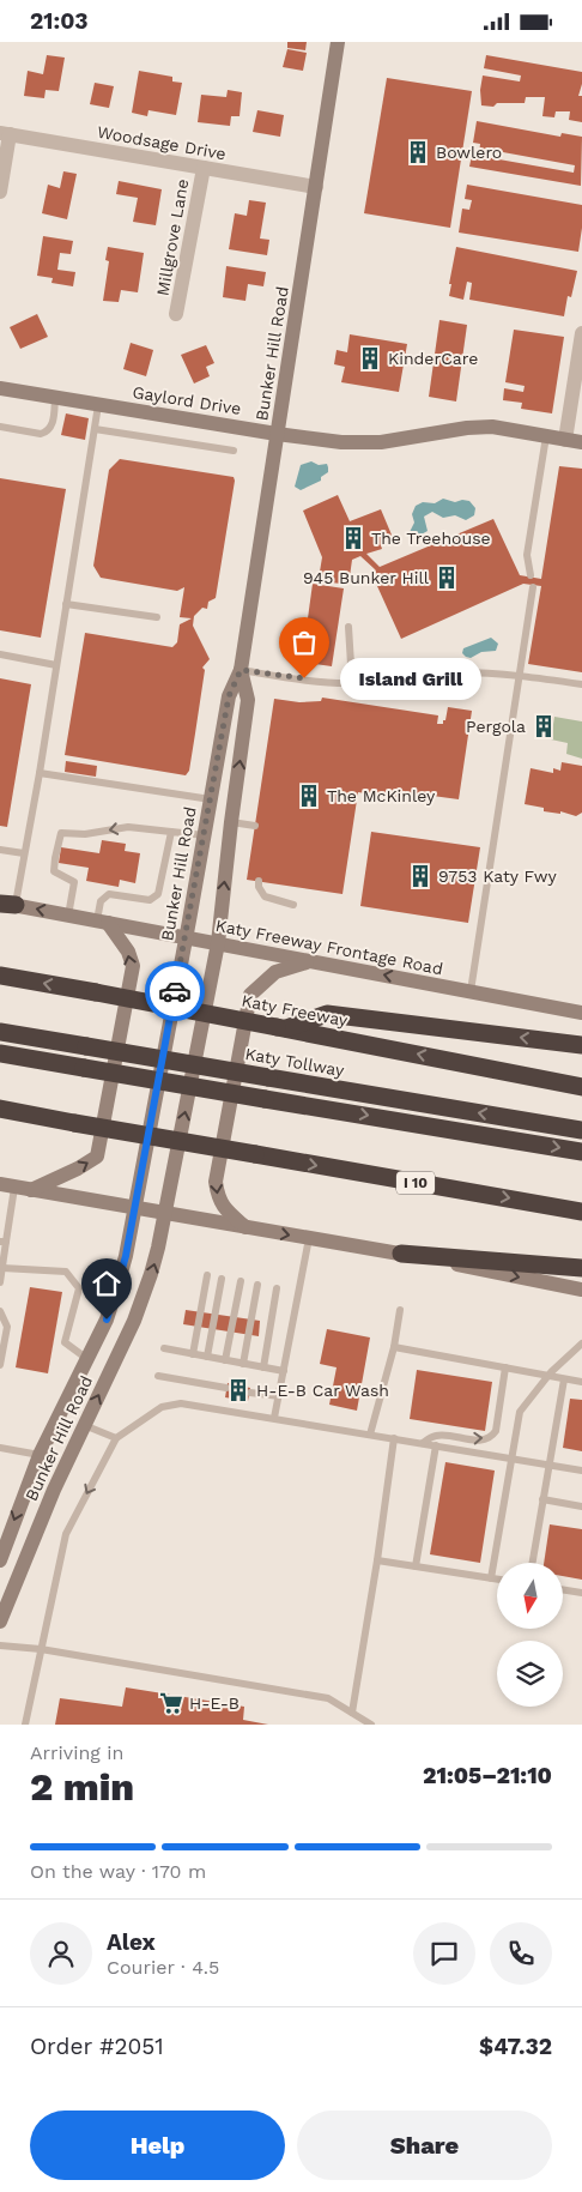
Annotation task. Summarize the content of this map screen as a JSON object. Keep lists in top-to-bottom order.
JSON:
{
  "streets": {
    "highway": ["Katy Freeway", "Katy Tollway", "I 10"],
    "street": [
      "Woodsage Drive",
      "Millgrove Lane",
      "Bunker Hill Road",
      "Gaylord Drive",
      "Katy Freeway Frontage Road"
    ]
  },
  "crossings": [
    ["Woodsage Drive", "Millgrove Lane"],
    ["Woodsage Drive", "Bunker Hill Road"],
    ["Bunker Hill Road", "Gaylord Drive"],
    ["Bunker Hill Road", "Katy Freeway Frontage Road"]
  ],
  "one_way": ["Katy Freeway Frontage Road"],
  "places": {
    "building": [
      "Bowlero",
      "KinderCare",
      "The Treehouse",
      "945 Bunker Hill",
      "Pergola",
      "The McKinley",
      "9753 Katy Fwy",
      "H-E-B Car Wash"
    ],
    "other": ["Island Grill"],
    "supermarket": ["H-E-B"]
  },
  "north": "bottom",
  "page": {
    "status": "21:03",
    "bubble": "Island Grill",
    "heading": ["2 min", "Arriving in", "21:05–21:10"],
    "panel": [
      "Alex",
      "Courier · 4.5",
      "Order #2051",
      "$47.32"
    ],
    "bar": "On the way · 170 m",
    "buttons": ["Help", "Share"]
  }
}
